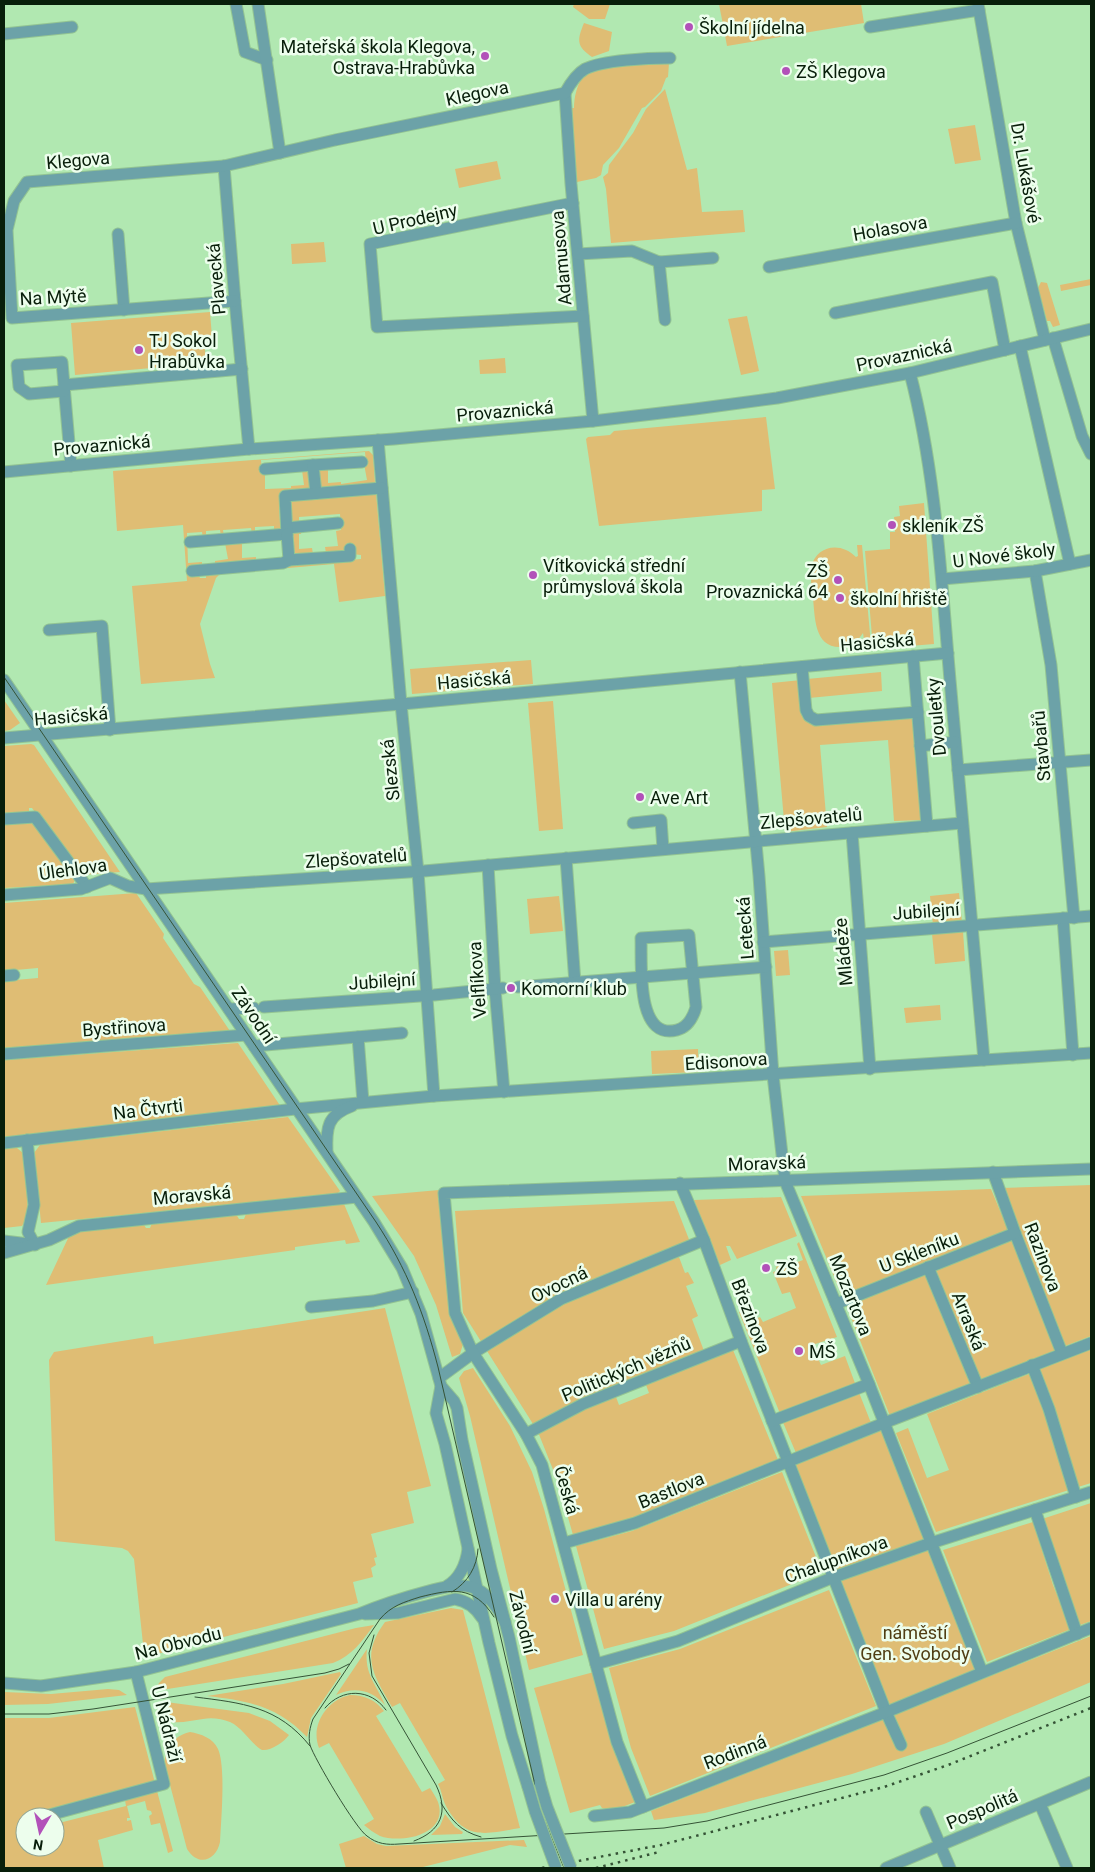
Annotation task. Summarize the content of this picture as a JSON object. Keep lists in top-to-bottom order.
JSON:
{
  "streets": {
    "street": [
      "Klegova",
      "Dr. Lukášové",
      "U Prodejny",
      "Holasova",
      "Adamusova",
      "Plavecká",
      "Na Mýtě",
      "Provaznická",
      "U Nové školy",
      "Hasičská",
      "Dvouletky",
      "Stavbařů",
      "Slezská",
      "Zlepšovatelů",
      "Úlehlova",
      "Jubilejní",
      "Letecká",
      "Mládeže",
      "Velflíkova",
      "Závodní",
      "Bystřinova",
      "Edisonova",
      "Na Čtvrti",
      "Moravská",
      "U Skleníku",
      "Razinova",
      "Ovocná",
      "Mozartova",
      "Březinova",
      "Arraská",
      "Politických vězňů",
      "Česká",
      "Bastlova",
      "Chalupníkova",
      "Na Obvodu",
      "U Nádraží",
      "Rodinná",
      "Pospolitá"
    ]
  },
  "crossings": [
    ["Klegova", "Adamusova"],
    ["Klegova", "Plavecká"],
    ["Klegova", "Na Mýtě"],
    ["Dr. Lukášové", "Holasova"],
    ["Dr. Lukášové", "Provaznická"],
    ["U Prodejny", "Adamusova"],
    ["Adamusova", "Provaznická"],
    ["Plavecká", "Na Mýtě"],
    ["Plavecká", "Provaznická"],
    ["Provaznická", "U Nové školy"],
    ["Provaznická", "Dvouletky"],
    ["Provaznická", "Slezská"],
    ["U Nové školy", "Dvouletky"],
    ["U Nové školy", "Stavbařů"],
    ["Hasičská", "Dvouletky"],
    ["Hasičská", "Slezská"],
    ["Hasičská", "Letecká"],
    ["Hasičská", "Závodní"],
    ["Dvouletky", "Zlepšovatelů"],
    ["Dvouletky", "Jubilejní"],
    ["Dvouletky", "Edisonova"],
    ["Stavbařů", "Jubilejní"],
    ["Stavbařů", "Edisonova"],
    ["Slezská", "Zlepšovatelů"],
    ["Slezská", "Jubilejní"],
    ["Slezská", "Edisonova"],
    ["Zlepšovatelů", "Úlehlova"],
    ["Zlepšovatelů", "Letecká"],
    ["Zlepšovatelů", "Mládeže"],
    ["Zlepšovatelů", "Velflíkova"],
    ["Zlepšovatelů", "Závodní"],
    ["Úlehlova", "Závodní"],
    ["Jubilejní", "Letecká"],
    ["Jubilejní", "Mládeže"],
    ["Jubilejní", "Velflíkova"],
    ["Jubilejní", "Závodní"],
    ["Letecká", "Edisonova"],
    ["Letecká", "Moravská"],
    ["Letecká", "Mozartova"],
    ["Mládeže", "Edisonova"],
    ["Velflíkova", "Edisonova"],
    ["Závodní", "Bystřinova"],
    ["Závodní", "Edisonova"],
    ["Závodní", "Na Čtvrti"],
    ["Závodní", "Moravská"],
    ["Závodní", "Ovocná"],
    ["Závodní", "Na Obvodu"],
    ["Edisonova", "Na Čtvrti"],
    ["Moravská", "Razinova"],
    ["Moravská", "Mozartova"],
    ["Moravská", "Březinova"],
    ["Moravská", "Česká"],
    ["U Skleníku", "Razinova"],
    ["U Skleníku", "Mozartova"],
    ["U Skleníku", "Arraská"],
    ["Ovocná", "Březinova"],
    ["Ovocná", "Česká"],
    ["Mozartova", "Bastlova"],
    ["Mozartova", "Chalupníkova"],
    ["Mozartova", "Rodinná"],
    ["Březinova", "Politických vězňů"],
    ["Březinova", "Bastlova"],
    ["Březinova", "Chalupníkova"],
    ["Březinova", "Rodinná"],
    ["Politických vězňů", "Česká"],
    ["Česká", "Bastlova"],
    ["Česká", "Chalupníkova"],
    ["Česká", "Rodinná"],
    ["Na Obvodu", "U Nádraží"]
  ],
  "parks": ["náměstí Gen. Svobody"],
  "places": [
    "Školní jídelna",
    "Mateřská škola Klegova, Ostrava-Hrabůvka",
    "ZŠ Klegova",
    "TJ Sokol Hrabůvka",
    "skleník ZŠ",
    "Vítkovická střední průmyslová škola",
    "ZŠ Provaznická 64",
    "školní hřiště",
    "Ave Art",
    "Komorní klub",
    "ZŠ",
    "MŠ",
    "Villa u arény"
  ],
  "north": "bottom"
}
